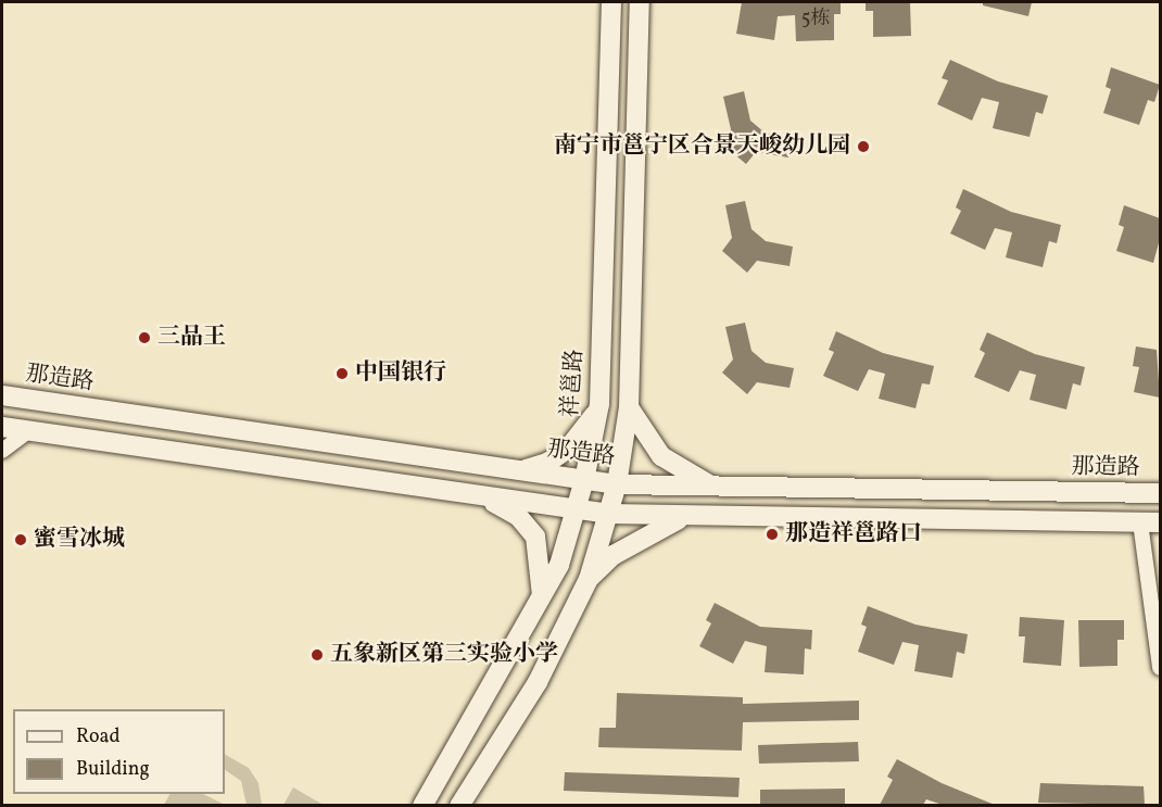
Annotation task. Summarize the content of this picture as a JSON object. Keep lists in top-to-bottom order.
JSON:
{
  "streets": {
    "street": ["那造路", "祥邕路"]
  },
  "crossings": [
    ["那造路", "祥邕路"]
  ],
  "places": [
    "南宁市邕宁区合景天峻幼儿园",
    "三品王",
    "中国银行",
    "那造祥邕路口",
    "蜜雪冰城",
    "五象新区第三实验小学"
  ],
  "house_numbers": ["5栋"],
  "legend": ["Road", "Building"]
}
